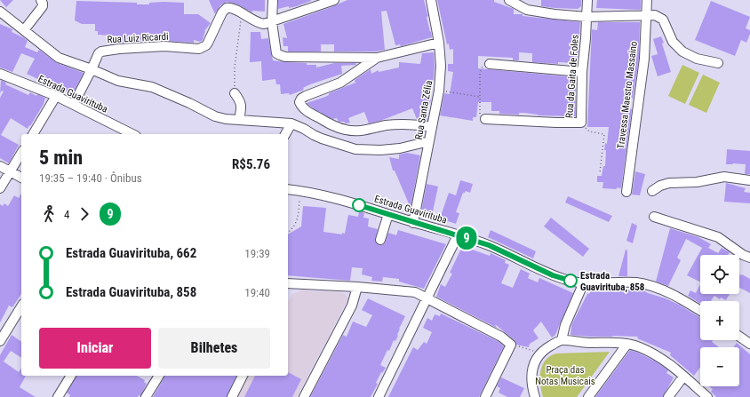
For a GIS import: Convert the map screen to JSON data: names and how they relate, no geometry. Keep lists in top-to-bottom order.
{
  "streets": {
    "street": [
      "Rua Luiz Ricardi",
      "Rua da Gaita de Foles",
      "Estrada Guavirituba",
      "Travessa Maestro Massaino",
      "Rua Santa Zélia"
    ]
  },
  "crossings": [
    ["Rua Luiz Ricardi", "Estrada Guavirituba"],
    ["Estrada Guavirituba", "Rua Santa Zélia"]
  ],
  "parks": ["Praça das Notas Musicais"],
  "places": ["Estrada Guavirituba, 858"],
  "lines": ["bus line 9"],
  "page": {
    "on_map": "9",
    "heading": ["5 min", "19:35 – 19:40 · Ônibus", "R$5.76"],
    "legs": ["4", "9"],
    "list": [
      {
        "name": "Estrada Guavirituba, 662",
        "value": "19:39"
      },
      {
        "name": "Estrada Guavirituba, 858",
        "value": "19:40"
      }
    ],
    "map_buttons": ["+", "−"],
    "buttons": ["Iniciar", "Bilhetes"]
  }
}
